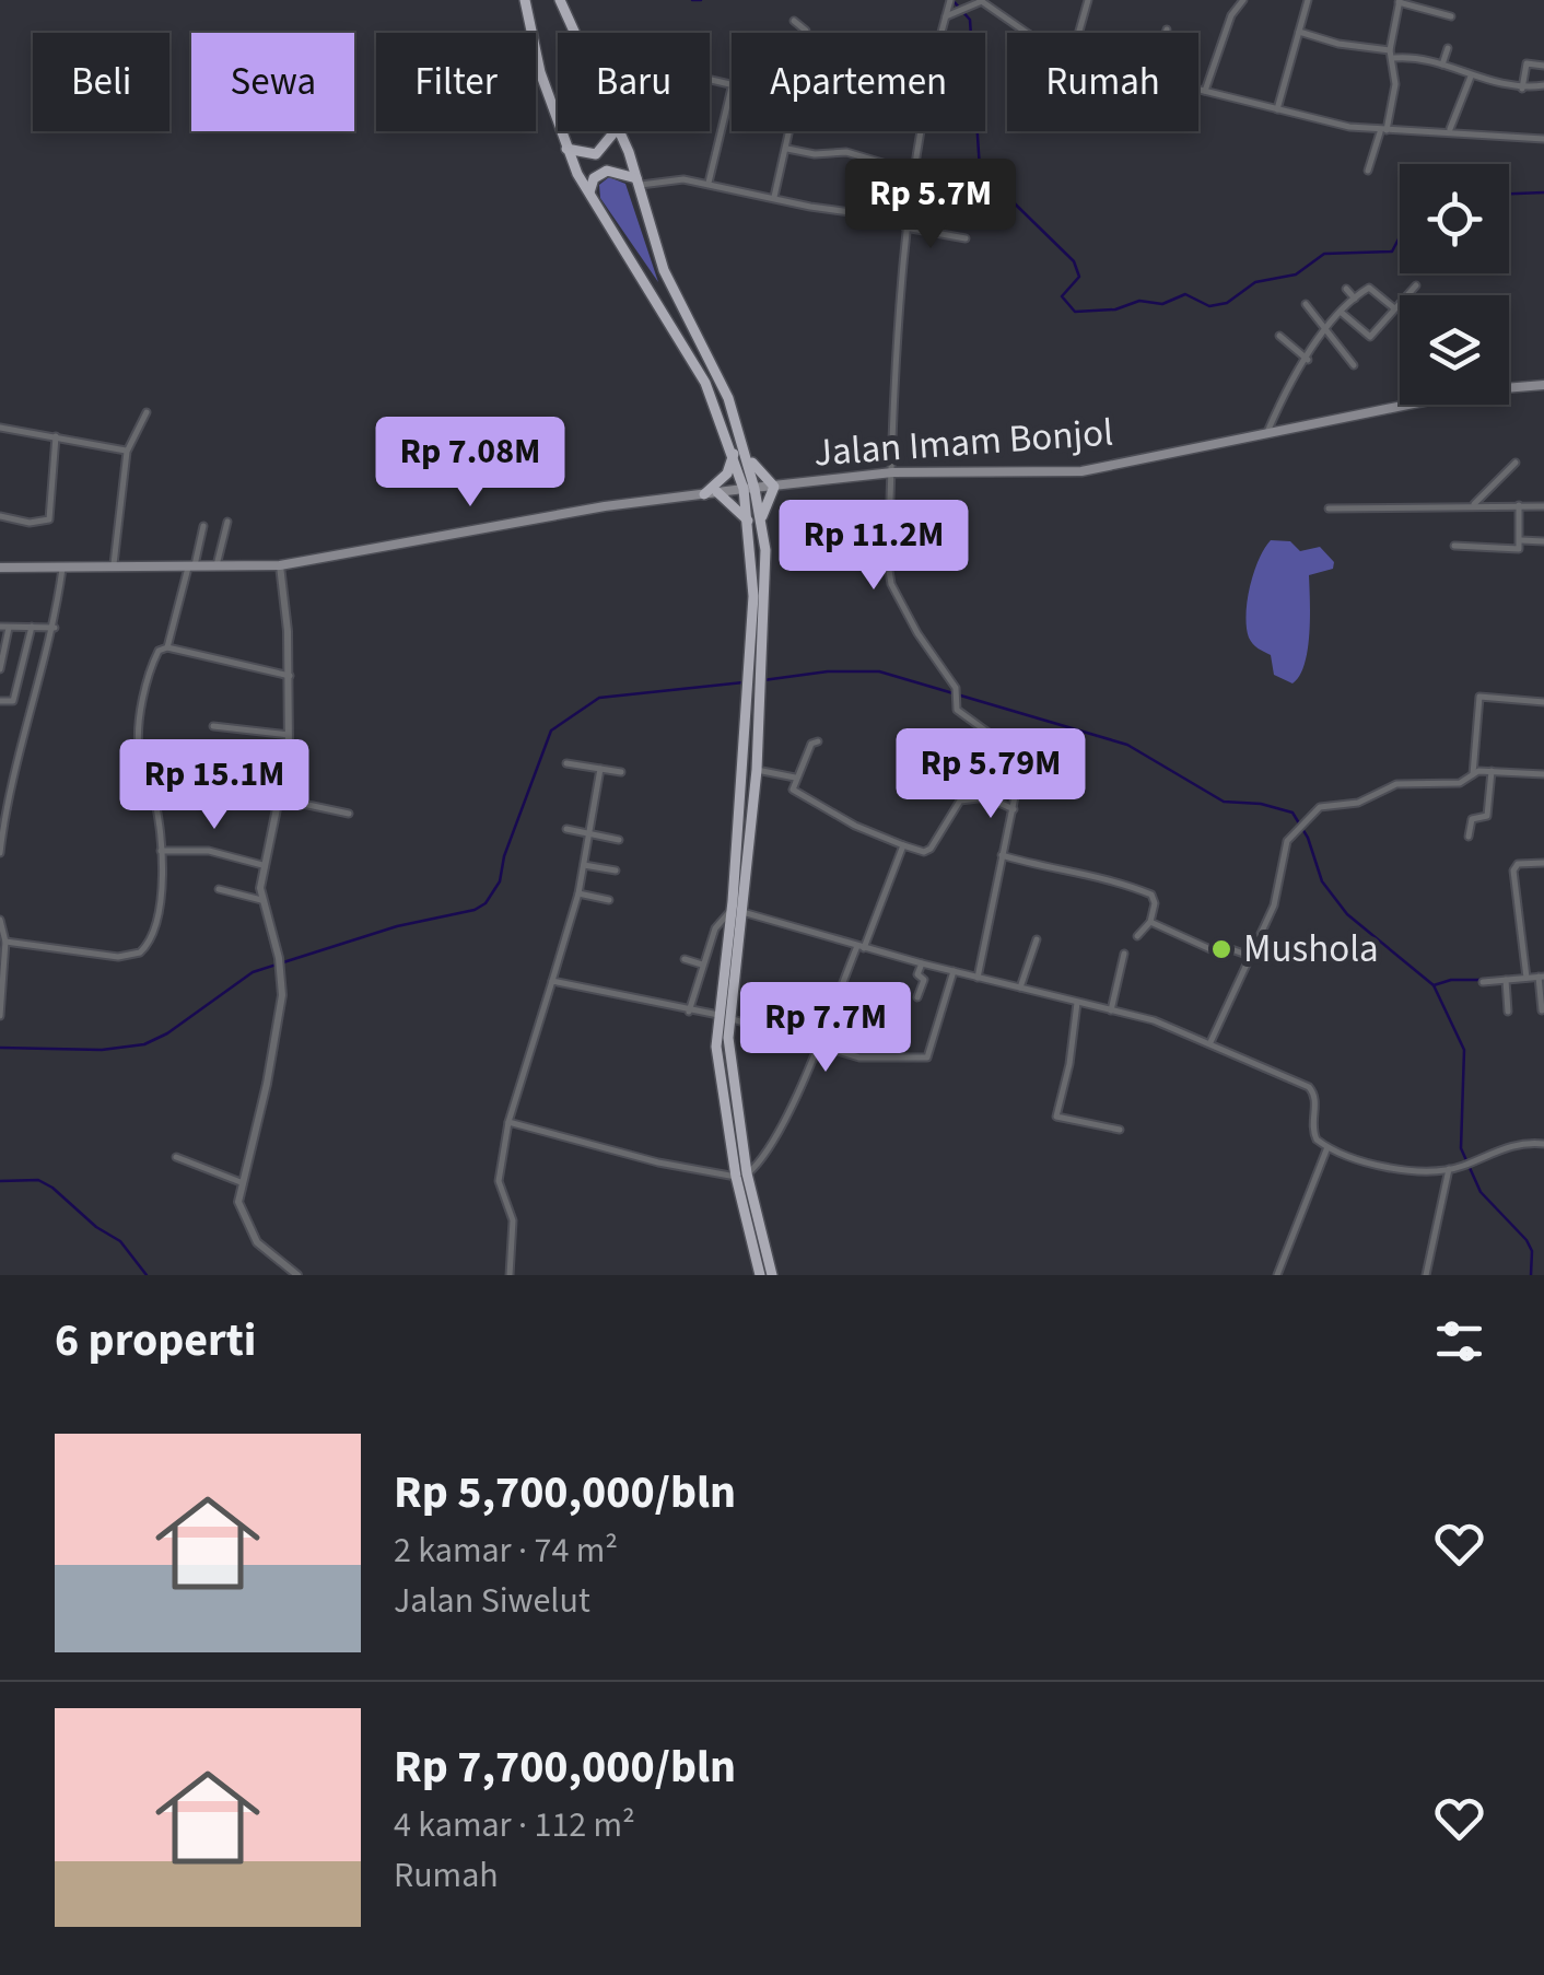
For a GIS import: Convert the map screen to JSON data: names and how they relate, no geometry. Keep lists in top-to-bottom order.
{
  "streets": {
    "main road": ["Jalan Imam Bonjol"]
  },
  "places": ["Mushola"],
  "page": {
    "chip": [
      "Beli",
      "Sewa",
      "Filter",
      "Baru",
      "Apartemen",
      "Rumah"
    ],
    "price": [
      "Rp 5.7M",
      "Rp 7.08M",
      "Rp 11.2M",
      "Rp 5.79M",
      "Rp 15.1M",
      "Rp 7.7M"
    ],
    "heading": "6 properti",
    "list": [
      {
        "name": "Rp 5,700,000/bln",
        "note": "2 kamar · 74 m² · Jalan Siwelut"
      },
      {
        "name": "Rp 7,700,000/bln",
        "note": "4 kamar · 112 m² · Rumah"
      }
    ]
  }
}
